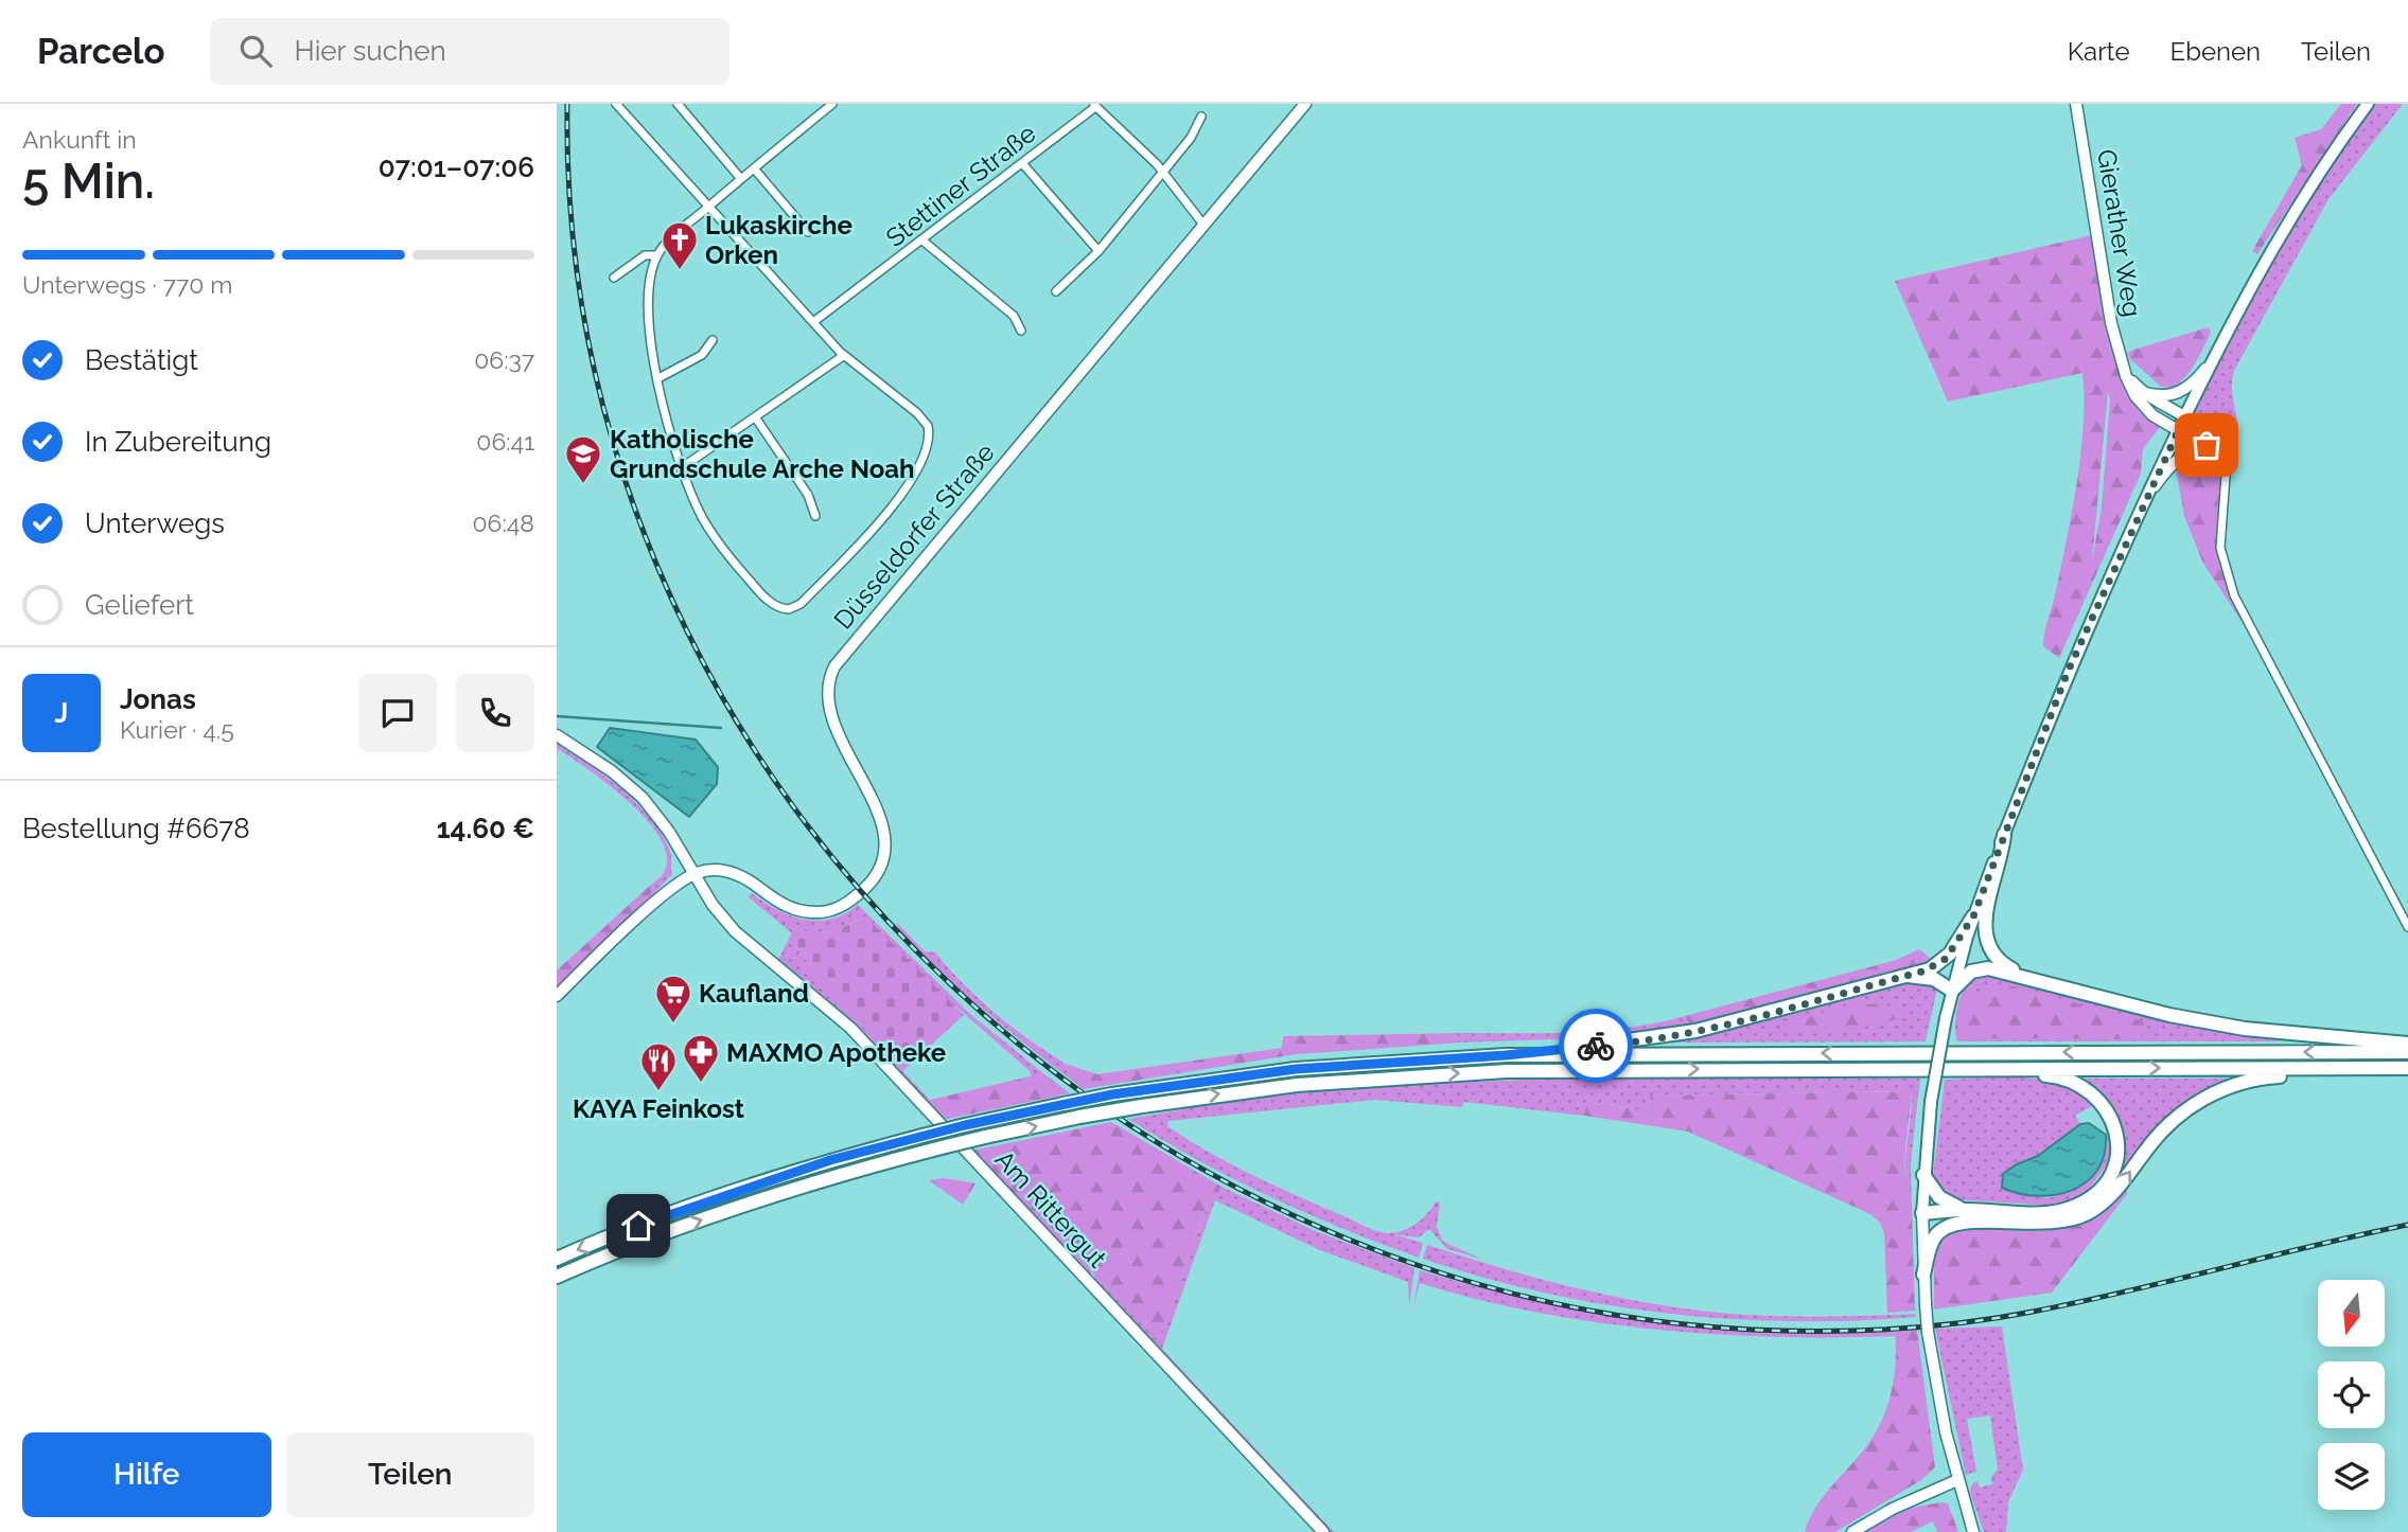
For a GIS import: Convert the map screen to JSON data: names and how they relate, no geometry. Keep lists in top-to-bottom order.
{
  "streets": {
    "street": [
      "Stettiner Straße",
      "Gierather Weg",
      "Düsseldorfer Straße",
      "Am Rittergut"
    ]
  },
  "crossings": [
    ["Düsseldorfer Straße", "Am Rittergut"]
  ],
  "places": {
    "church": ["Lukaskirche Orken"],
    "school or university": ["Katholische Grundschule Arche Noah"],
    "supermarket": ["Kaufland"],
    "pharmacy": ["MAXMO Apotheke"],
    "restaurant": ["KAYA Feinkost"]
  },
  "north": "bottom",
  "page": {
    "header": "Parcelo",
    "search": "Hier suchen",
    "nav": ["Karte", "Ebenen", "Teilen"],
    "heading": ["5 Min.", "Ankunft in", "07:01–07:06"],
    "panel": [
      "Jonas",
      "Kurier · 4.5",
      "Bestellung #6678",
      "14.60 €"
    ],
    "bar": "Unterwegs · 770 m",
    "list": [
      ["Bestätigt", "06:37"],
      ["In Zubereitung", "06:41"],
      ["Unterwegs", "06:48"],
      "Geliefert"
    ],
    "round": "J",
    "buttons": ["Hilfe", "Teilen"]
  }
}
